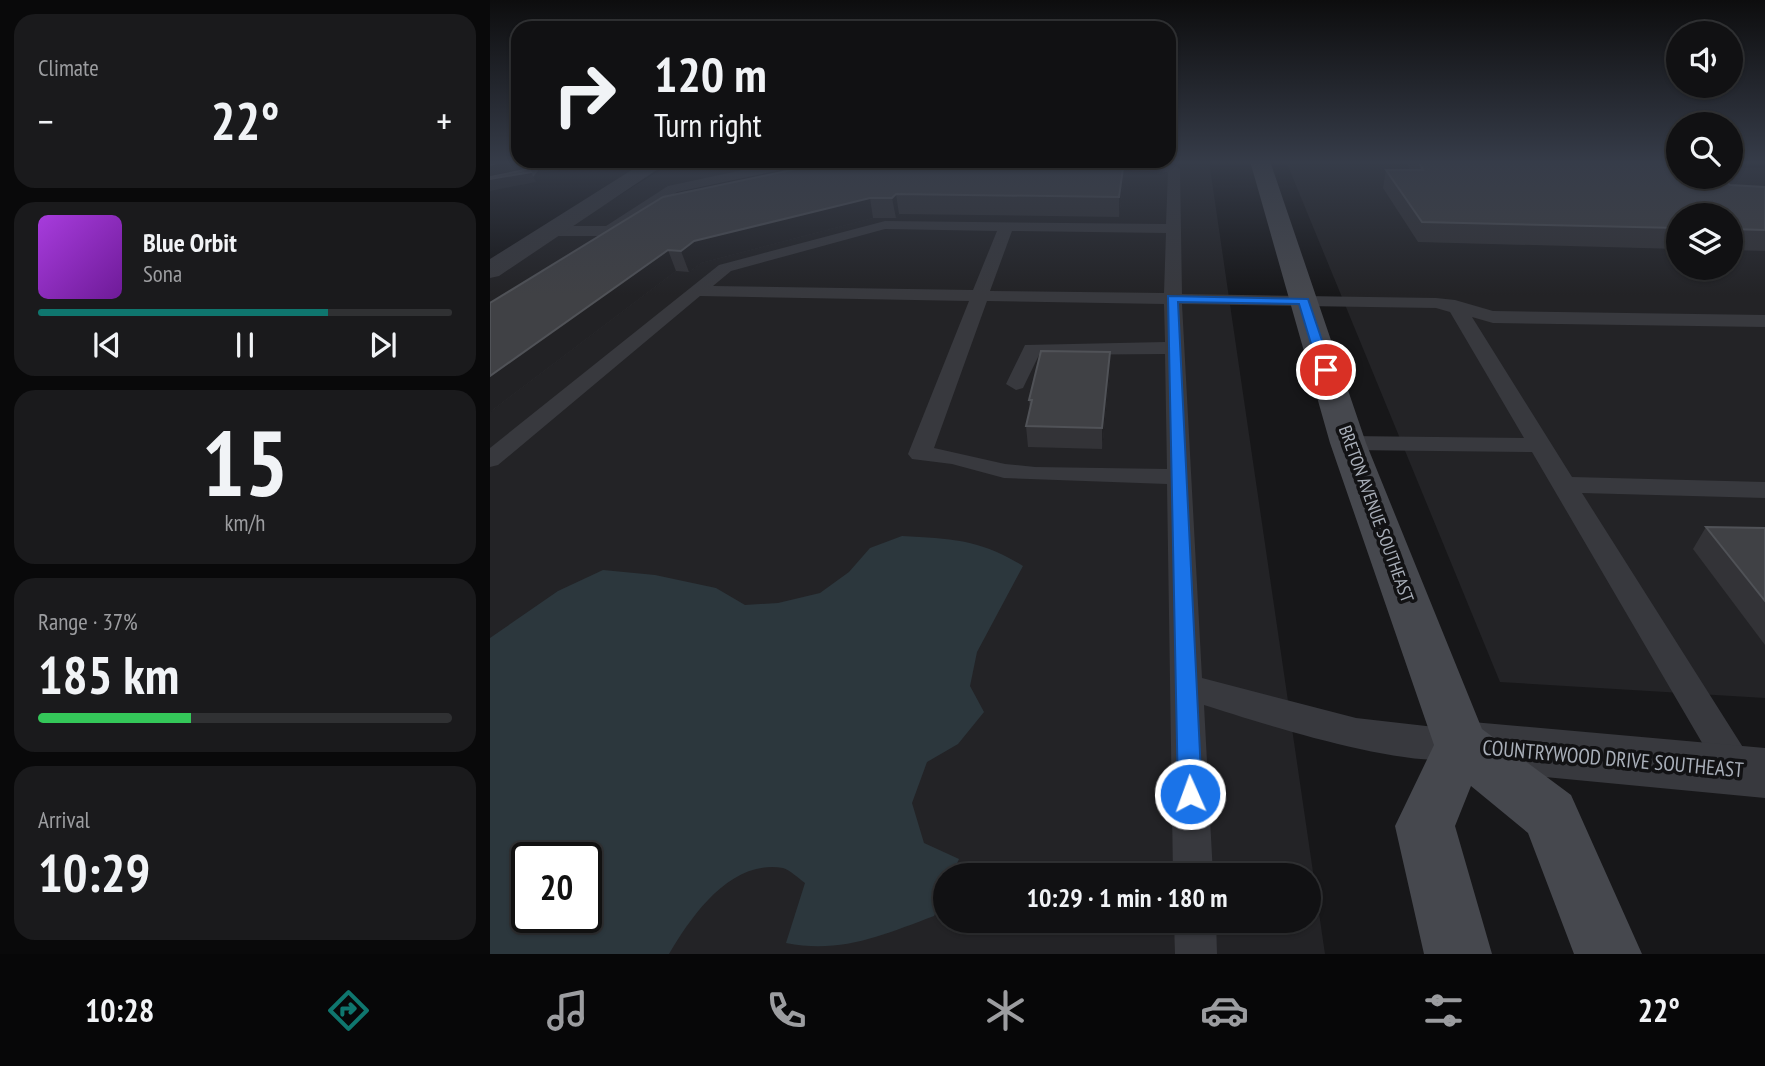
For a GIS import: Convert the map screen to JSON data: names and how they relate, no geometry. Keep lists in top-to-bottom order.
{
  "streets": {
    "main road": ["BRETON AVENUE SOUTHEAST"],
    "street": ["COUNTRYWOOD DRIVE SOUTHEAST"]
  },
  "crossings": [
    ["BRETON AVENUE SOUTHEAST", "COUNTRYWOOD DRIVE SOUTHEAST"]
  ],
  "page": {
    "tile": [
      "Climate",
      ["15", "km/h"],
      ["Range · 37%", "185 km"],
      ["Arrival", "10:29"]
    ],
    "turn": ["120 m", "Turn right"],
    "heat": ["−", "22°", "+"],
    "song": ["Blue Orbit", "Sona"],
    "limit": "20",
    "trip": "10:29 · 1 min · 180 m",
    "tabs": ["10:28", "22°"]
  }
}
